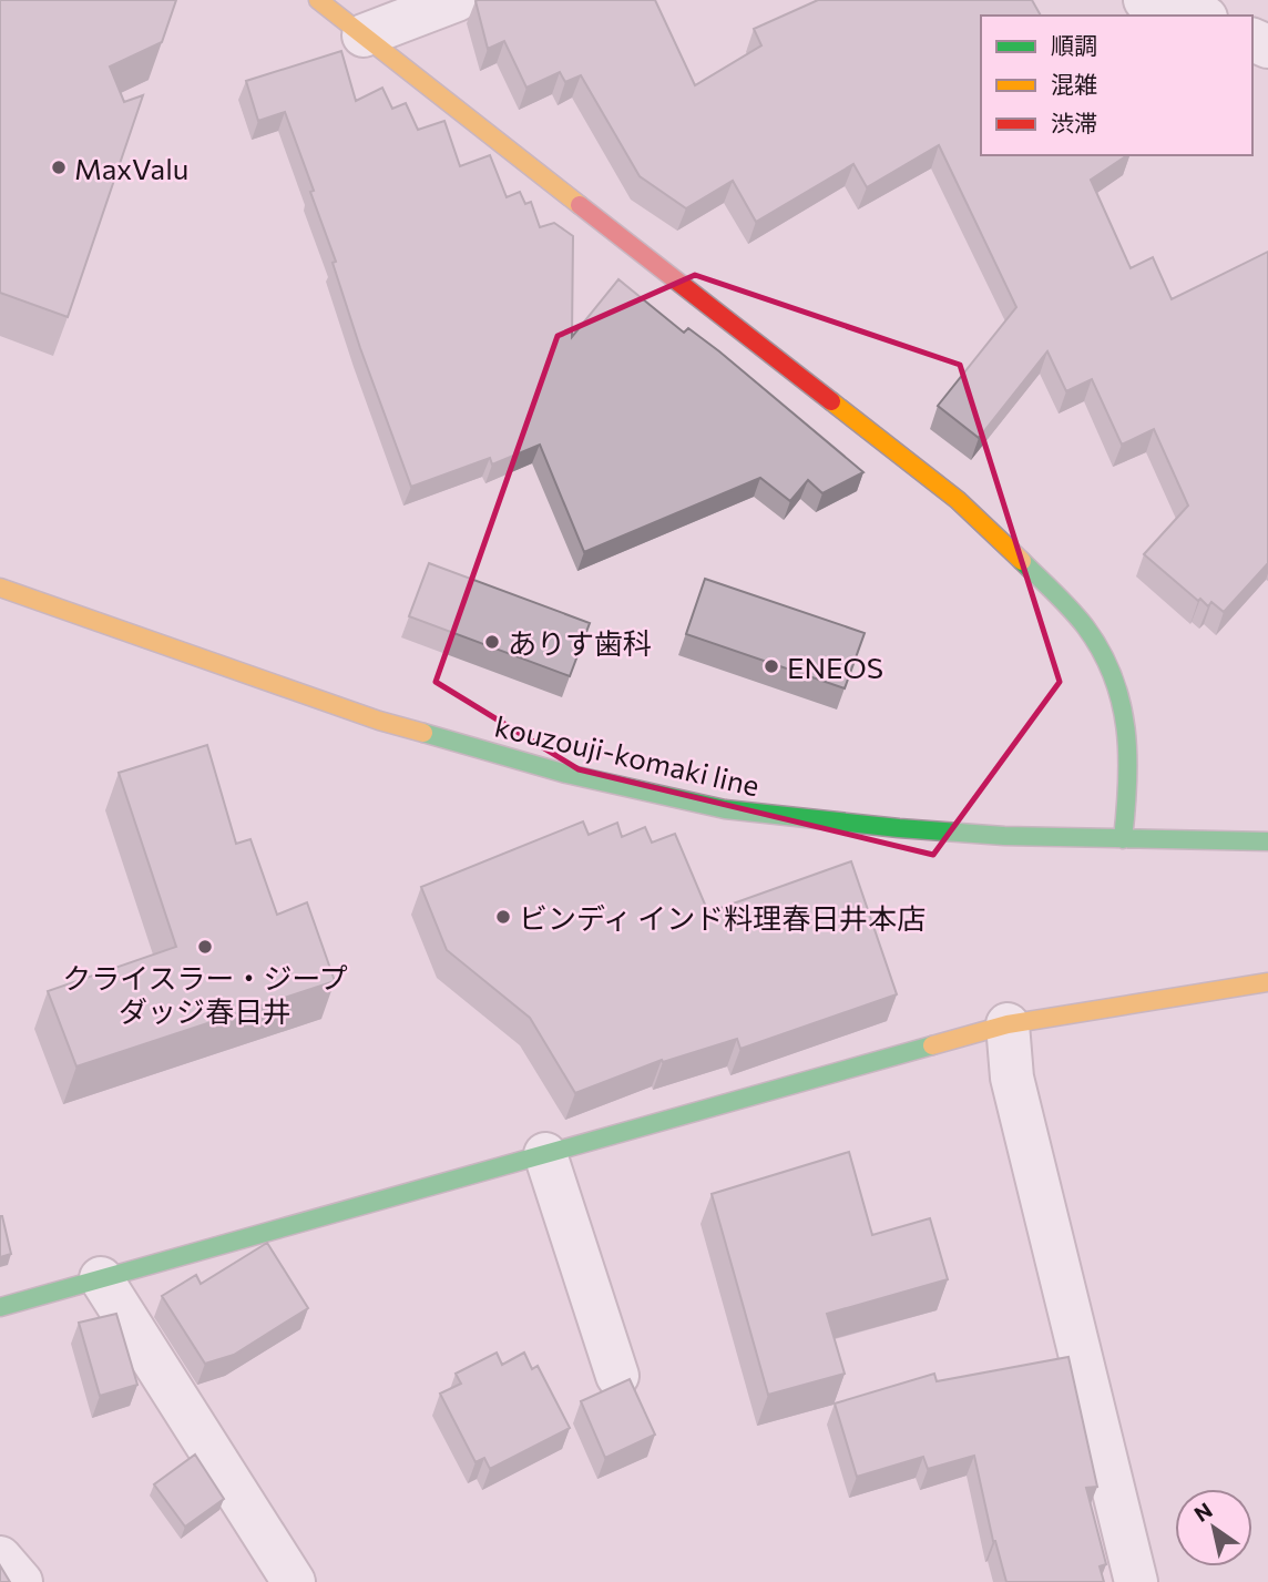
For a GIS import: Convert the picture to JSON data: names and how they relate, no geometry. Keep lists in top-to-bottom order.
{
  "streets": {
    "street": ["kouzouji-komaki line"]
  },
  "places": [
    "MaxValu",
    "ありす歯科",
    "ENEOS",
    "ビンディ インド料理春日井本店",
    "クライスラー・ジープ ダッジ春日井"
  ],
  "legend": ["順調", "混雑", "渋滞"],
  "north": "top left"
}
